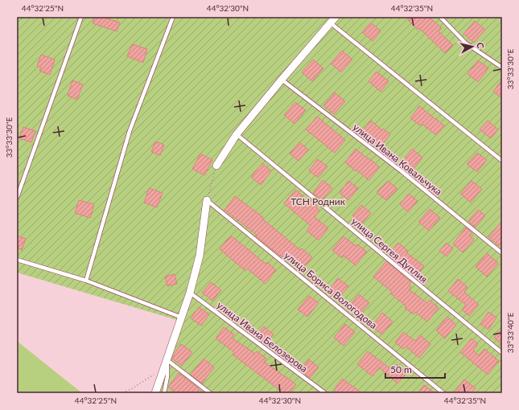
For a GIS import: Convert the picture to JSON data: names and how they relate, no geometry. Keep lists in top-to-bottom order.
{
  "streets": {
    "lane": [
      "улица Ивана Ковальчука",
      "улица Сергея Дуплия",
      "улица Бориса Вологодова",
      "улица Ивана Белозерова"
    ]
  },
  "parks": ["ТСН Родник"],
  "scale_bar": "50 m",
  "north": "right",
  "coordinates": [
    "44°32'25\"N",
    "44°32'30\"N",
    "44°32'35\"N",
    "33°33'30\"E",
    "33°33'40\"E"
  ]
}
